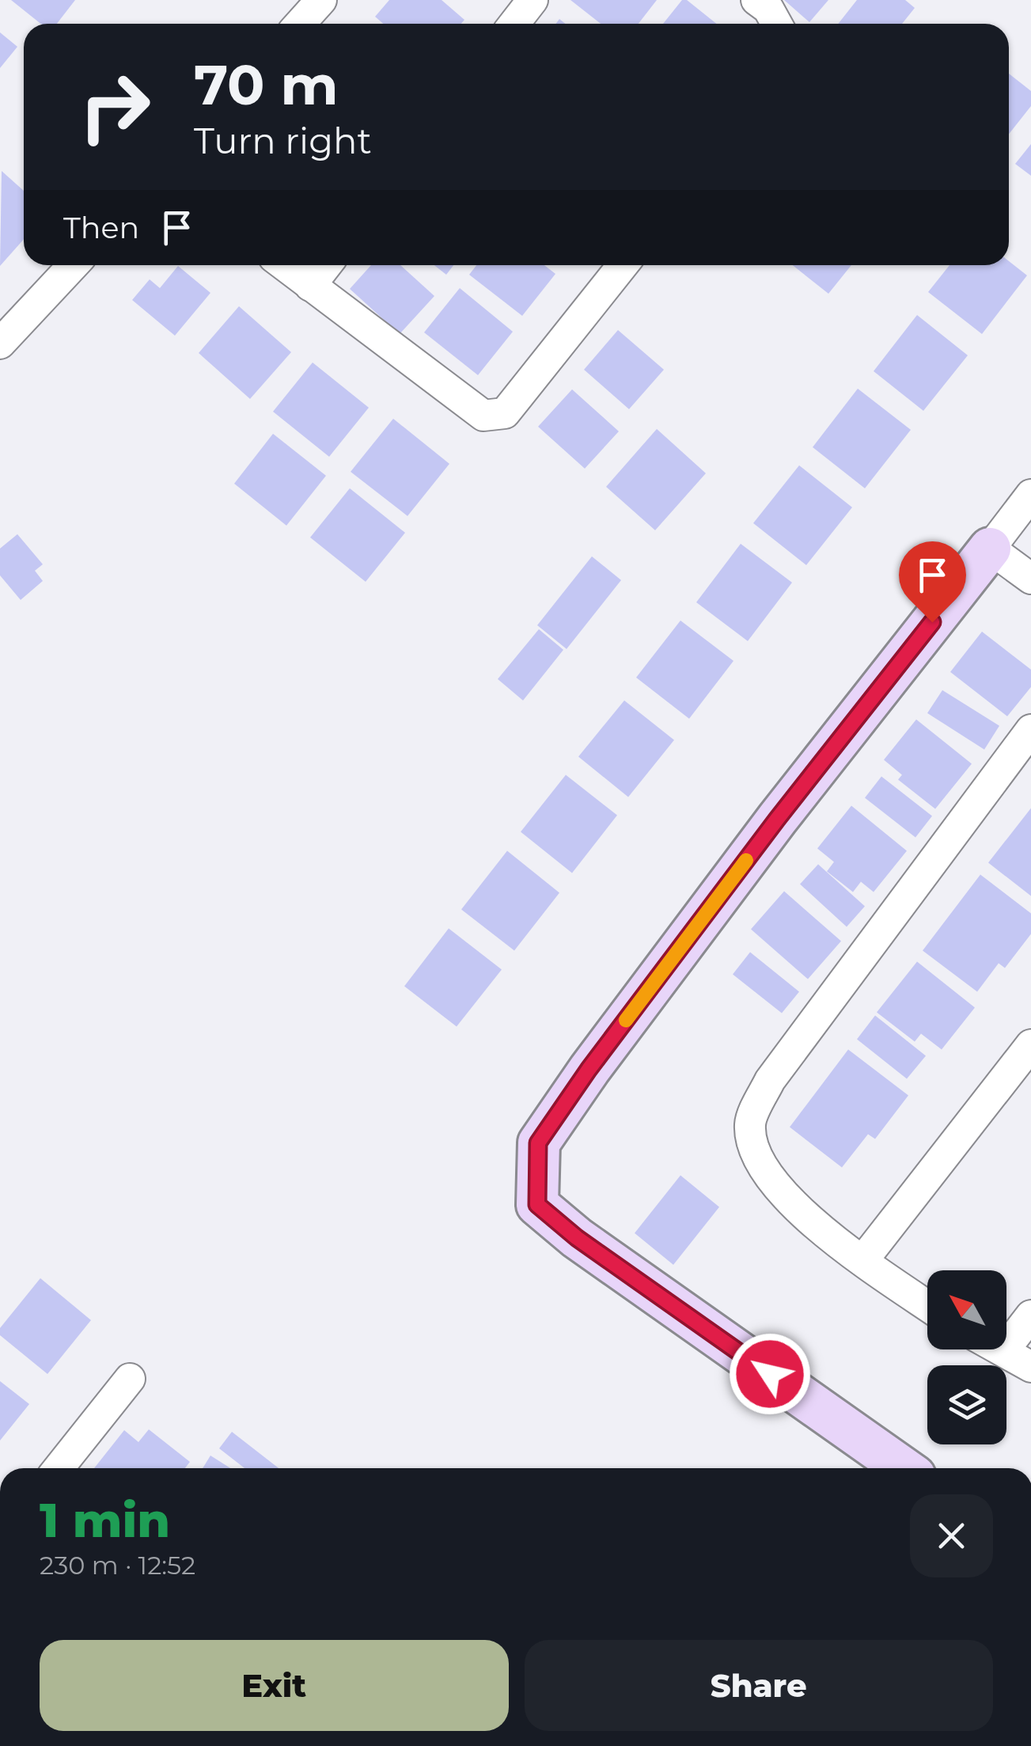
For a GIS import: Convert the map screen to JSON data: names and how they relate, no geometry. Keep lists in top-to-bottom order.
{
  "north": "top left",
  "page": {
    "turn": ["70 m", "Turn right"],
    "then": "Then",
    "heading": ["1 min", "230 m · 12:52"],
    "buttons": ["Exit", "Share"]
  }
}
